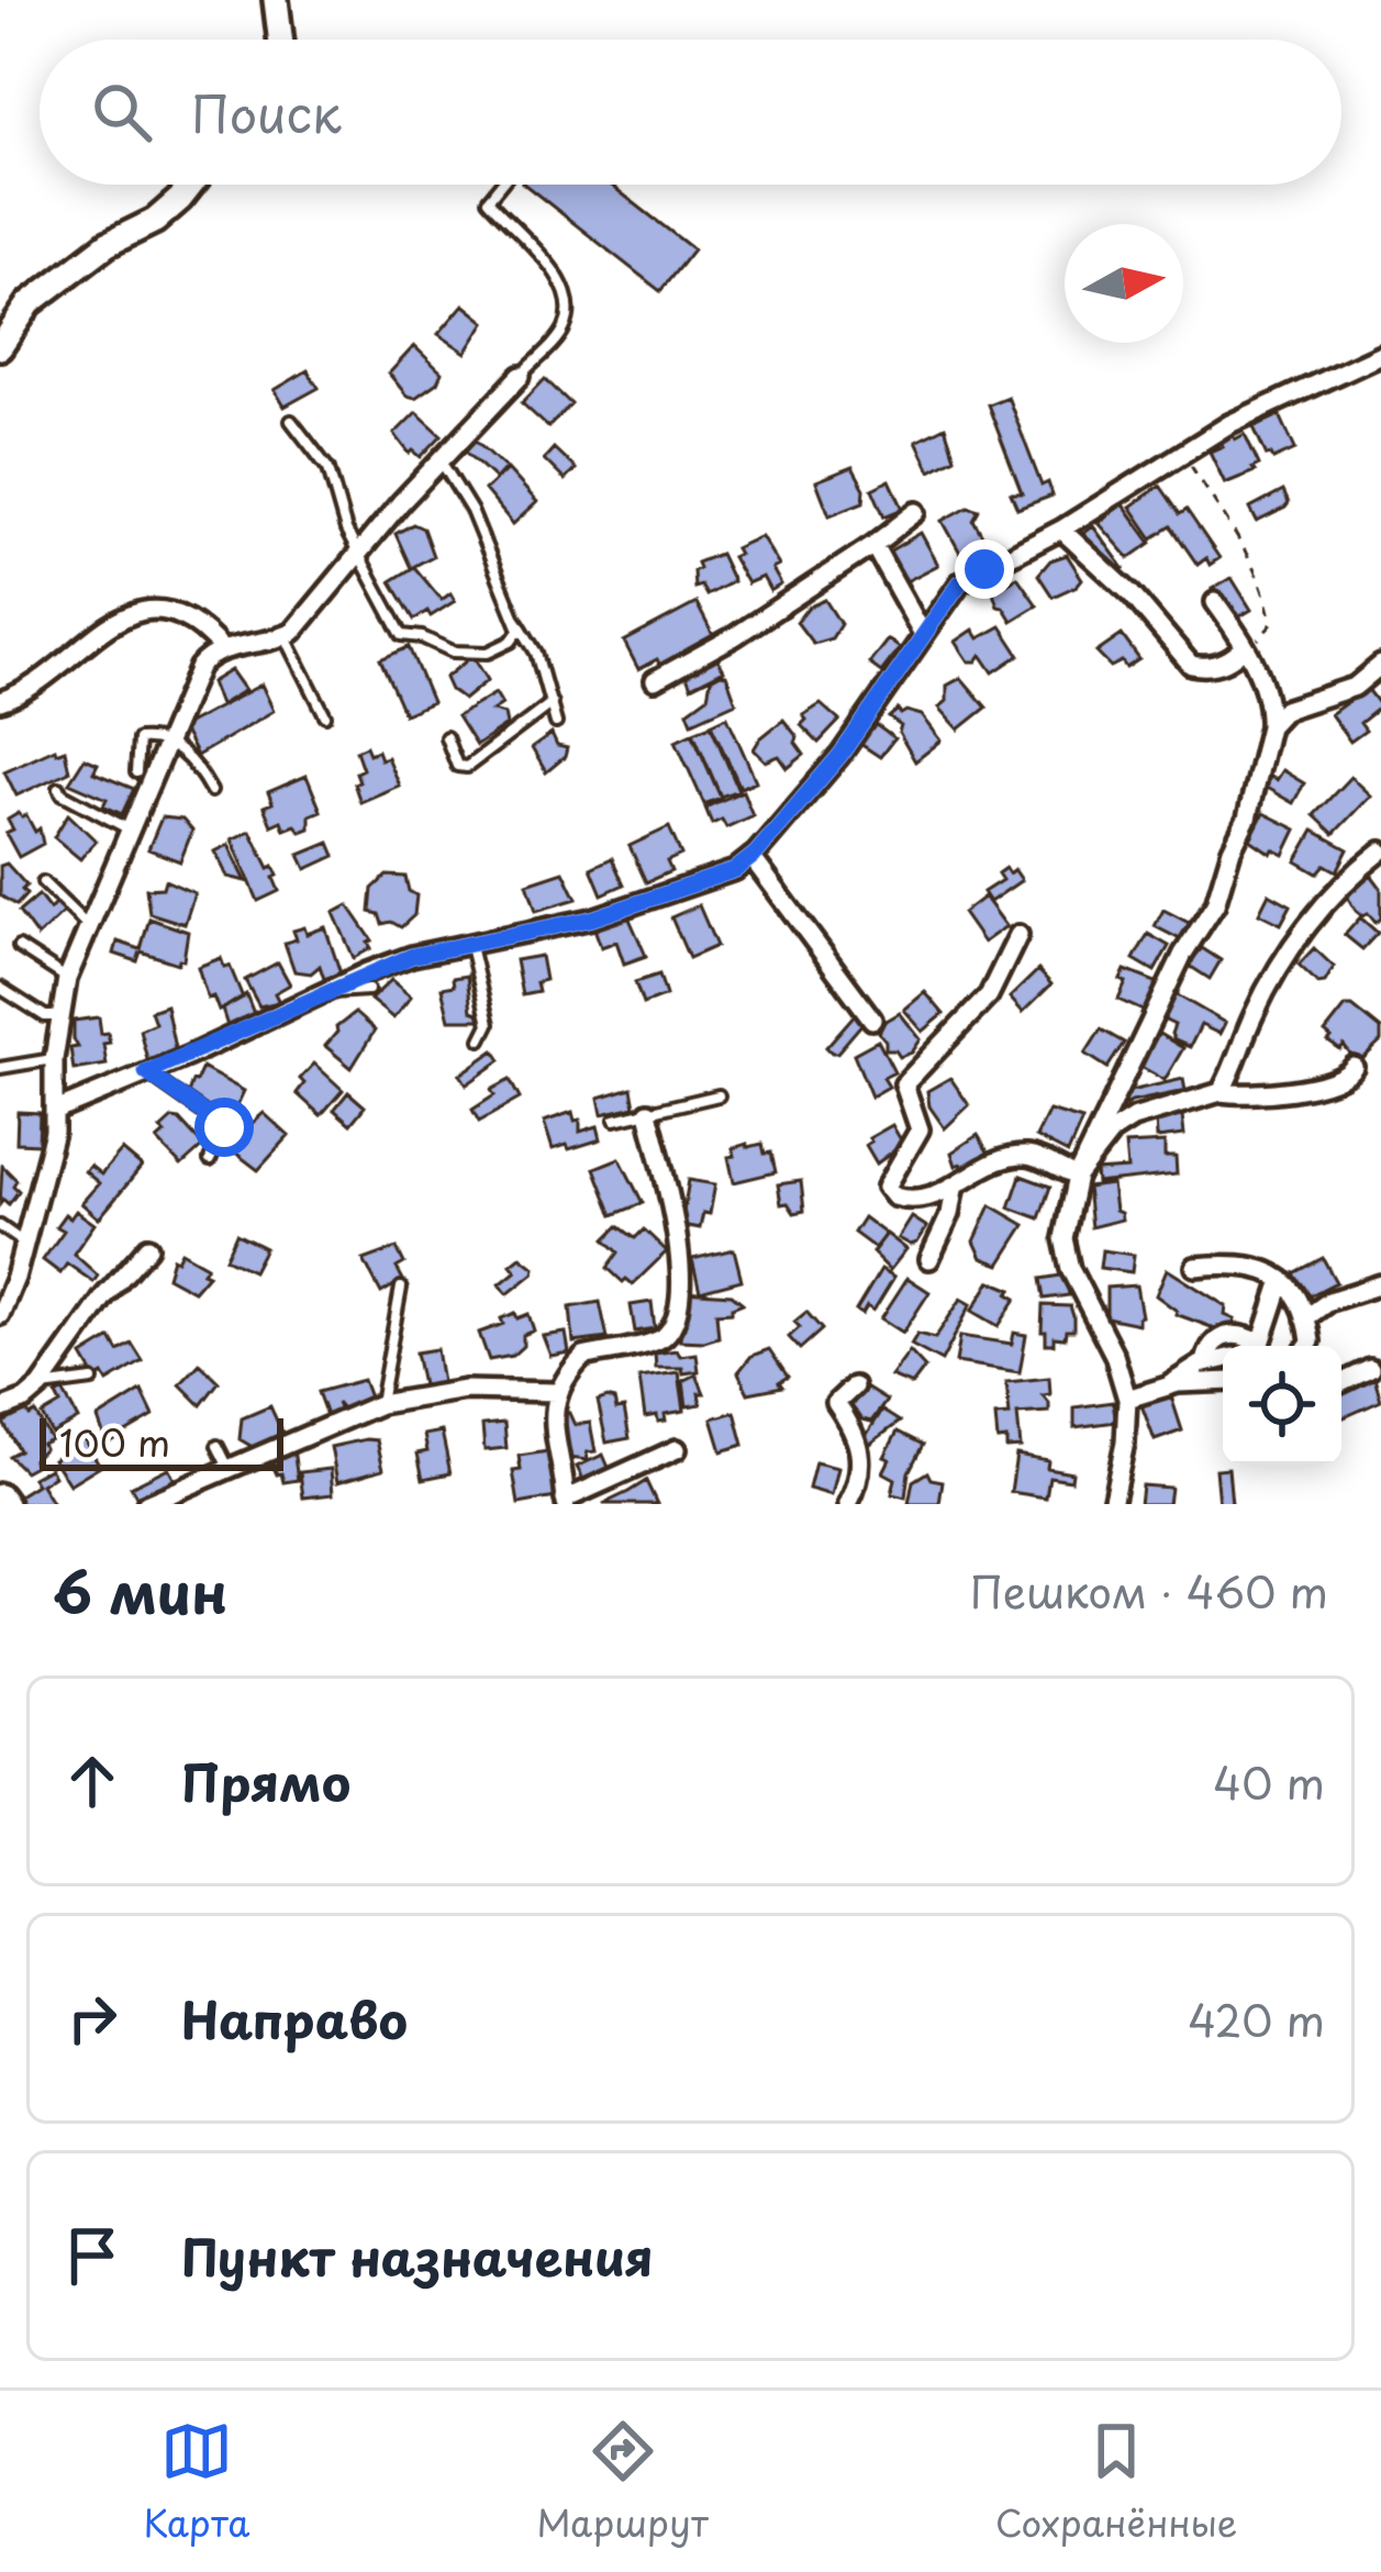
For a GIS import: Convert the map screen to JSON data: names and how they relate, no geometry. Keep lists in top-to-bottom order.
{
  "scale_bar": "100 m",
  "north": "right",
  "page": {
    "search": "Поиск",
    "scale": "100 m",
    "heading": ["6 мин", "Пешком · 460 m"],
    "list": [
      ["Прямо", "40 m"],
      ["Направо", "420 m"],
      "Пункт назначения"
    ],
    "nav": ["Карта", "Маршрут", "Сохранённые"]
  }
}
